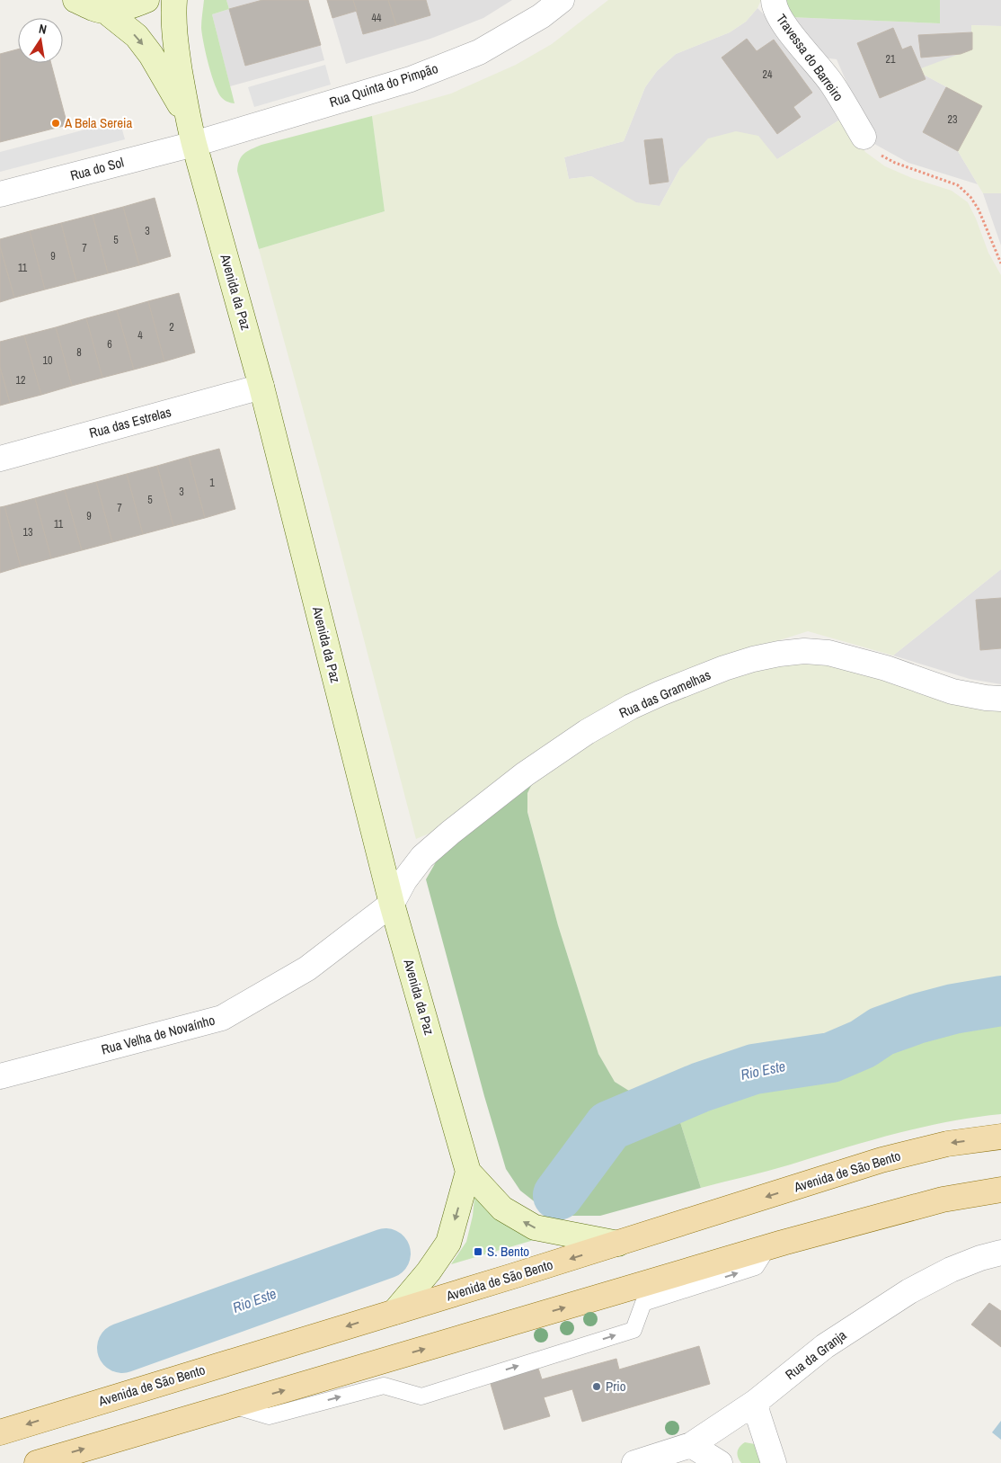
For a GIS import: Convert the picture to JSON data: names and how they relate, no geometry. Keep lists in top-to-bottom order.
{
  "streets": {
    "main road": ["Avenida de São Bento"],
    "street": [
      "Travessa do Barreiro",
      "Rua Quinta do Pimpão",
      "Rua do Sol",
      "Avenida da Paz",
      "Rua das Estrelas",
      "Rua das Gramelhas",
      "Rua Velha de Novaínho",
      "Rua da Granja"
    ]
  },
  "crossings": [
    ["Rua Quinta do Pimpão", "Rua do Sol"],
    ["Rua Quinta do Pimpão", "Avenida da Paz"],
    ["Rua do Sol", "Avenida da Paz"],
    ["Avenida da Paz", "Rua das Estrelas"],
    ["Avenida da Paz", "Rua das Gramelhas"],
    ["Avenida da Paz", "Rua Velha de Novaínho"],
    ["Avenida da Paz", "Avenida de São Bento"],
    ["Rua das Gramelhas", "Rua Velha de Novaínho"]
  ],
  "water": ["Rio Este"],
  "places": {
    "other": ["A Bela Sereia", "Prio"],
    "transit": ["S. Bento"]
  },
  "house_numbers": [
    "44",
    "21",
    "24",
    "23",
    "3",
    "5",
    "7",
    "9",
    "11",
    "2",
    "4",
    "6",
    "8",
    "10",
    "12",
    "1",
    "3",
    "5",
    "7",
    "9",
    "11",
    "13"
  ],
  "north": "top"
}
